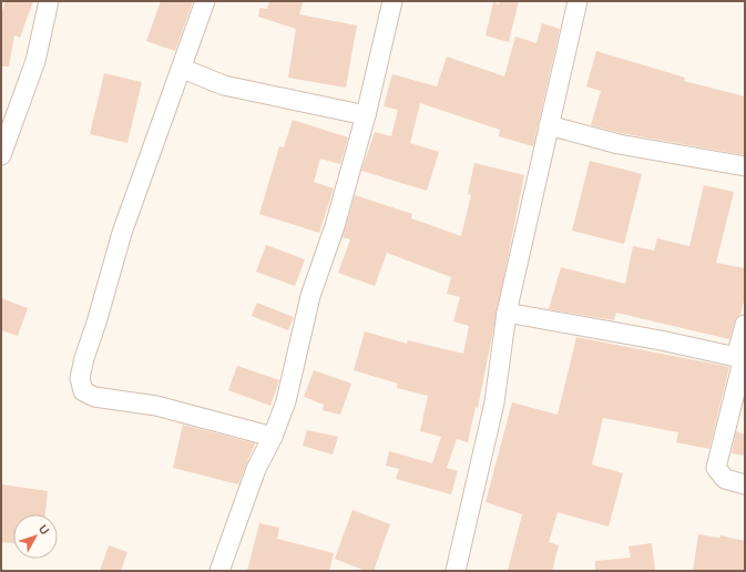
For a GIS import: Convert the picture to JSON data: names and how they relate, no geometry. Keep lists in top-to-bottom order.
{
  "north": "top right"
}
